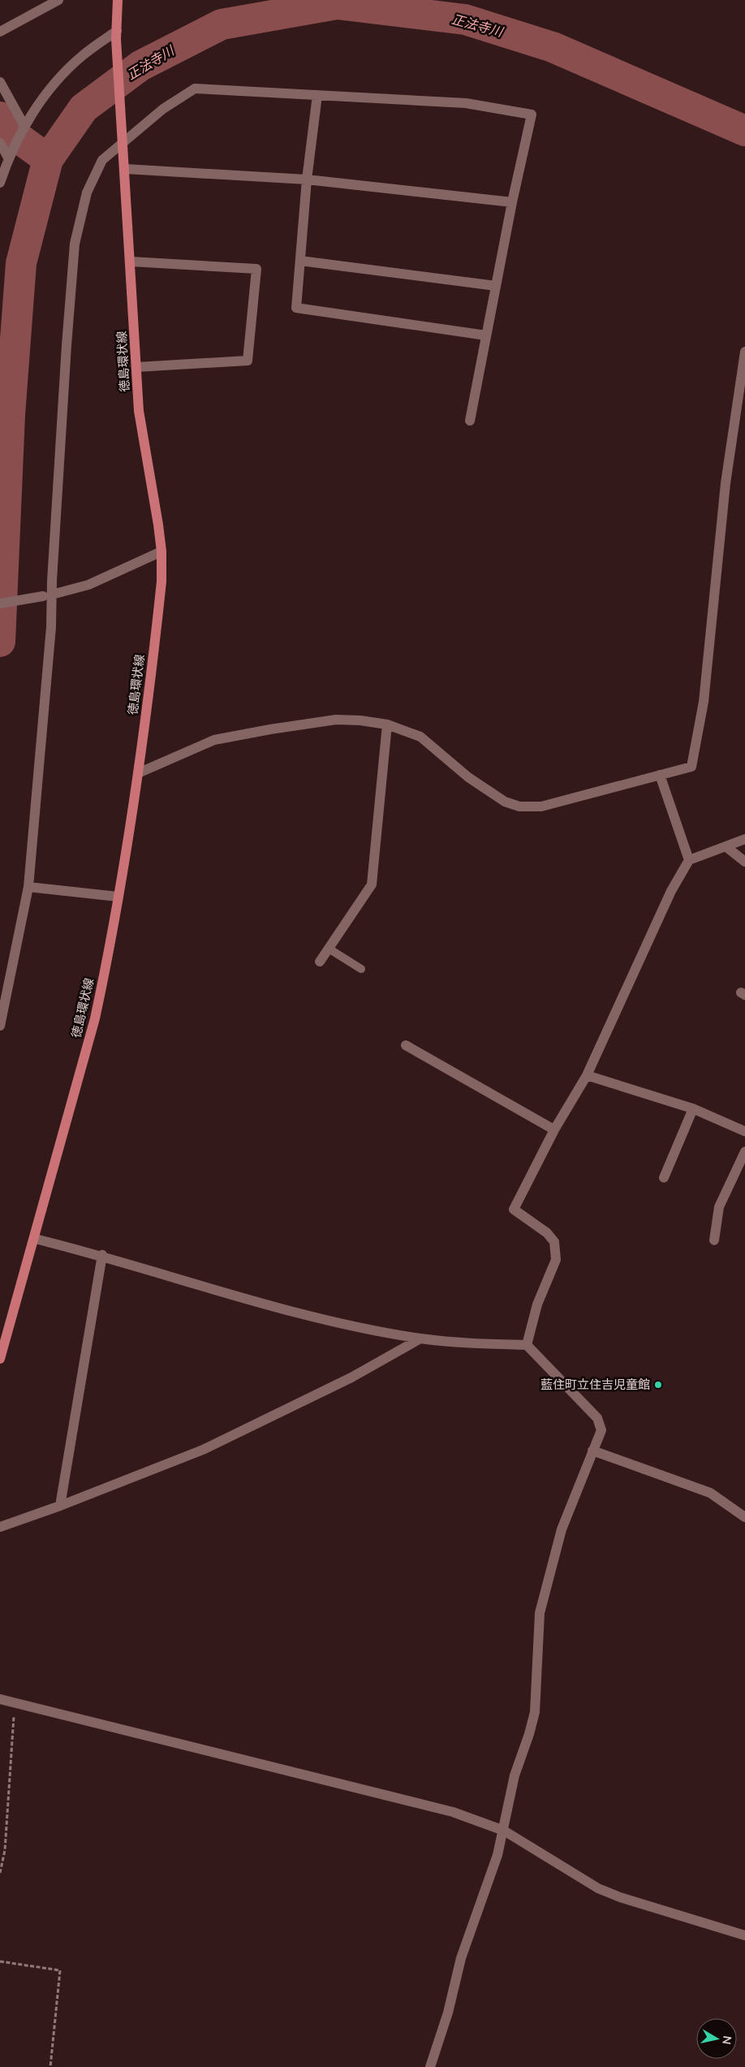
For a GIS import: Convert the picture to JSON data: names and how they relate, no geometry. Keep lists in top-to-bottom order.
{
  "streets": {
    "main road": ["徳島環状線"]
  },
  "water": ["正法寺川"],
  "places": ["藍住町立住吉児童館"],
  "north": "right"
}
